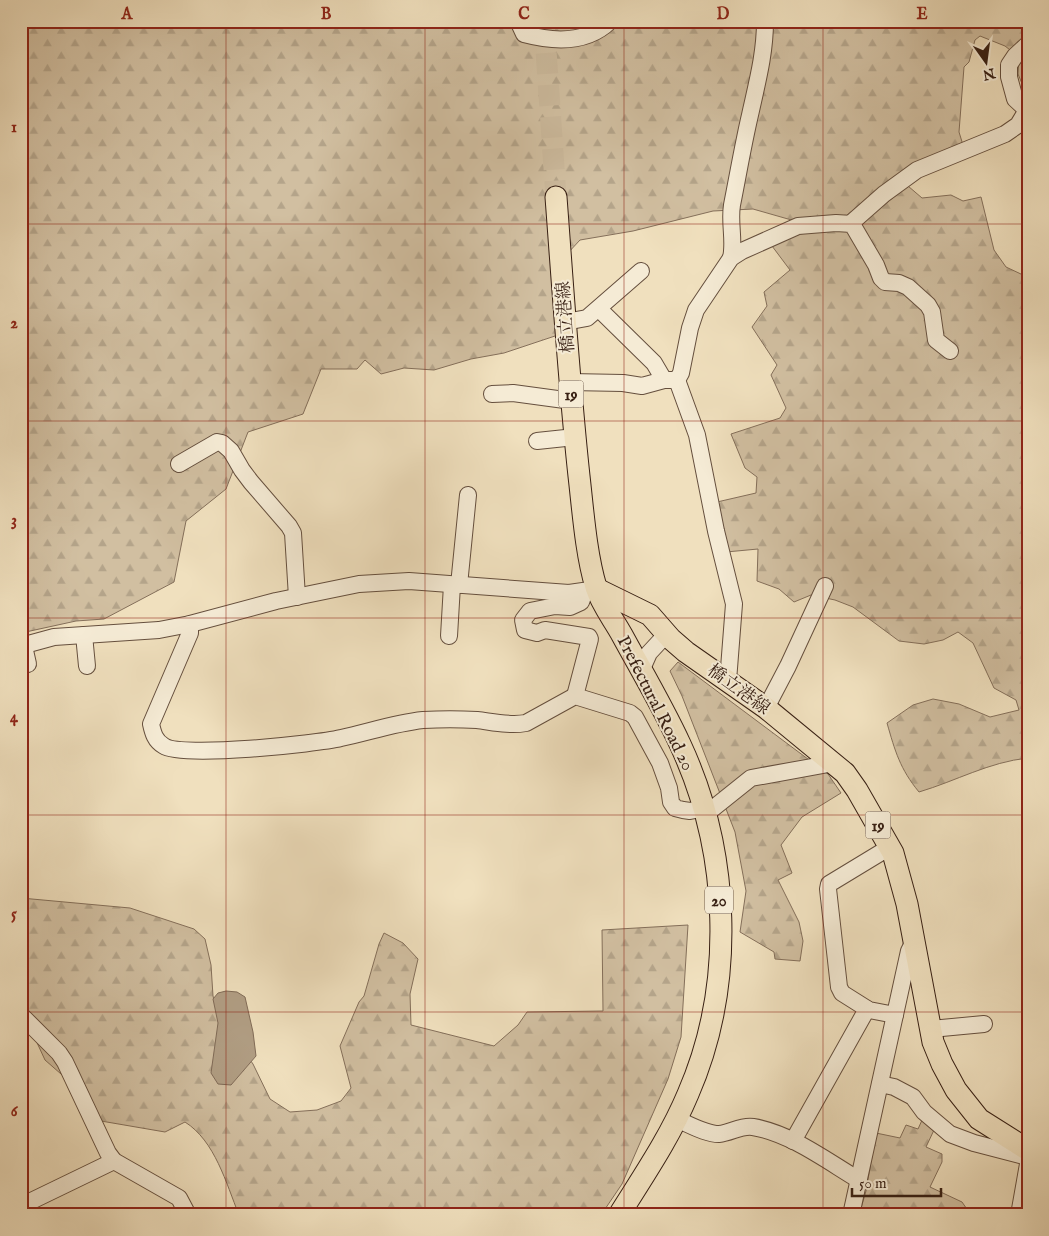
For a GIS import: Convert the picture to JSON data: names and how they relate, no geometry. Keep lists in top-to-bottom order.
{
  "streets": {
    "main road": [
      "橋立港線",
      "19",
      "Prefectural Road 20",
      "20"
    ]
  },
  "crossings": [
    ["橋立港線", "Prefectural Road 20"]
  ],
  "scale_bar": "50 m",
  "north": "bottom",
  "grid": {
    "columns": [
      "A",
      "B",
      "C",
      "D",
      "E"
    ],
    "rows": [
      "1",
      "2",
      "3",
      "4",
      "5",
      "6"
    ]
  }
}
